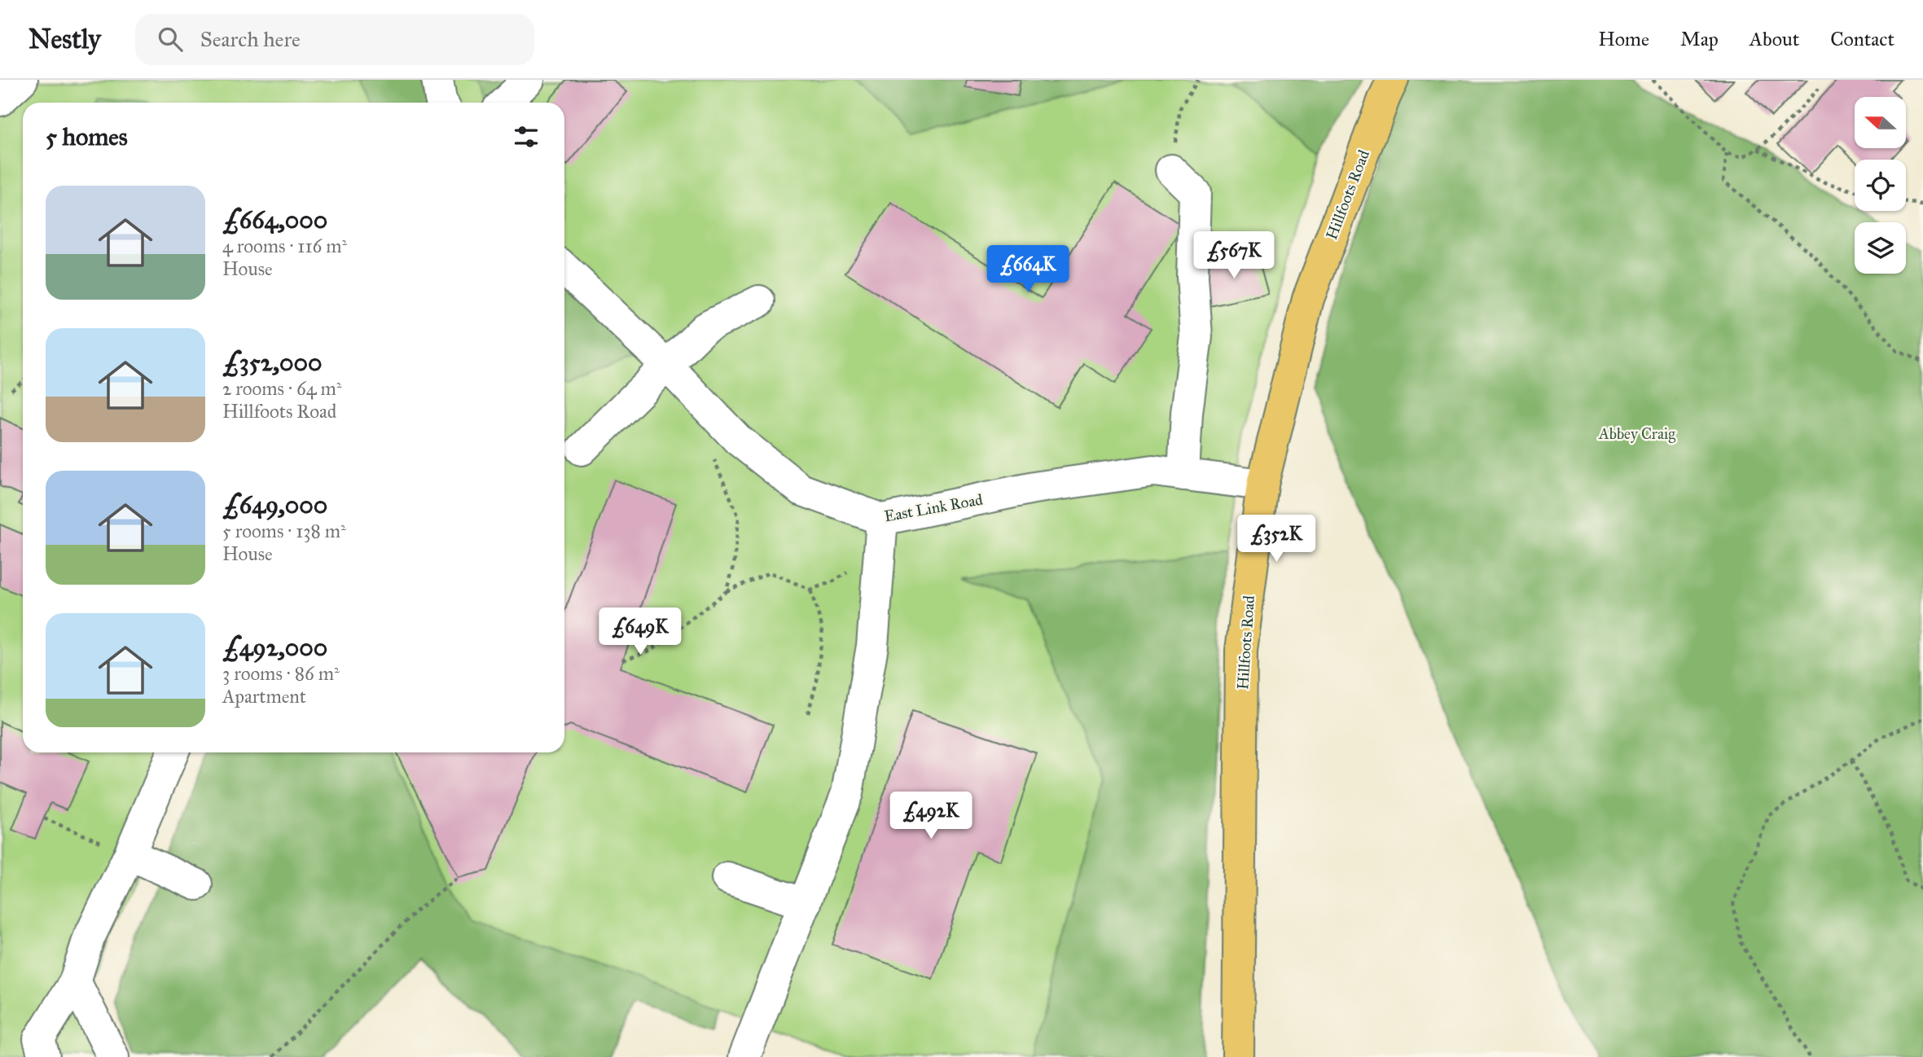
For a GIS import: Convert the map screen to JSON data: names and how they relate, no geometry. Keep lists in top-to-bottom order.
{
  "streets": {
    "main road": ["Hillfoots Road"],
    "lane": ["East Link Road"]
  },
  "crossings": [
    ["Hillfoots Road", "East Link Road"]
  ],
  "parks": ["Abbey Craig"],
  "north": "left",
  "page": {
    "header": "Nestly",
    "search": "Search here",
    "nav": [
      "Home",
      "Map",
      "About",
      "Contact"
    ],
    "heading": "5 homes",
    "list": [
      {
        "name": "£664,000",
        "note": "4 rooms · 116 m² · House"
      },
      {
        "name": "£352,000",
        "note": "2 rooms · 64 m² · Hillfoots Road"
      },
      {
        "name": "£649,000",
        "note": "5 rooms · 138 m² · House"
      },
      {
        "name": "£492,000",
        "note": "3 rooms · 86 m² · Apartment"
      }
    ],
    "price": [
      "£567K",
      "£664K",
      "£352K",
      "£649K",
      "£492K"
    ]
  }
}
